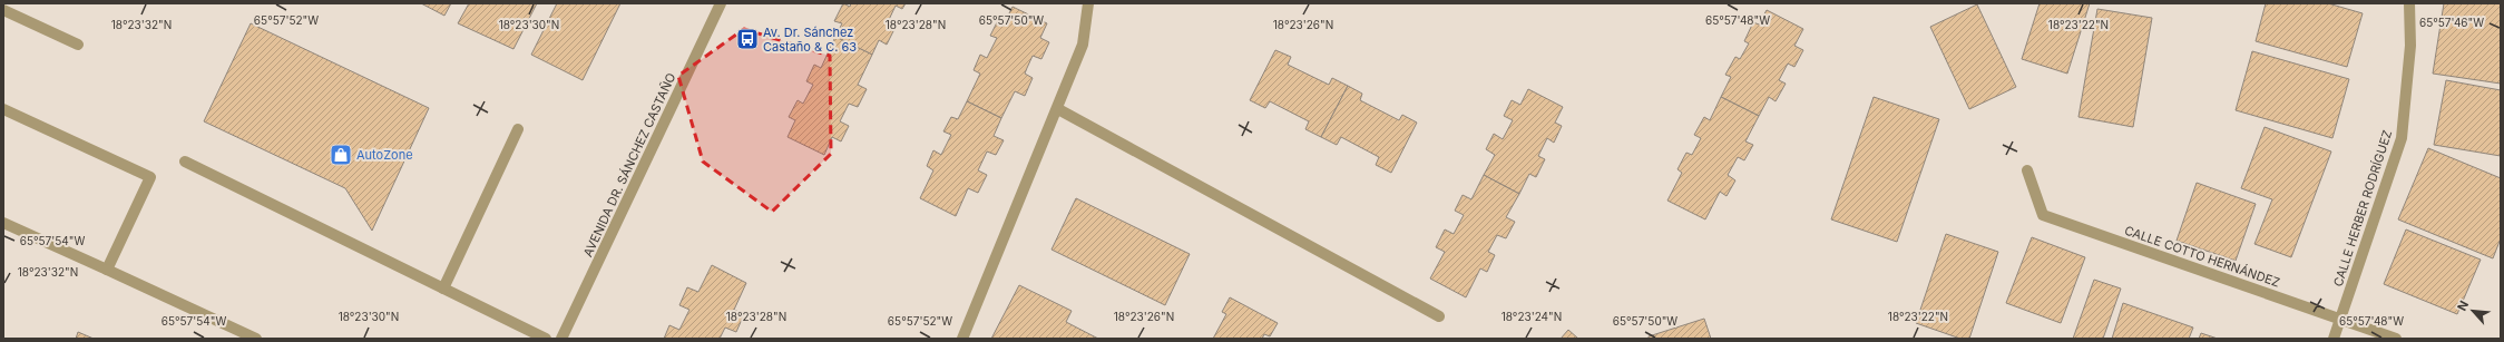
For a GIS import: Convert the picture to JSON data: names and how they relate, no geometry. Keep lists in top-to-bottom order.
{
  "streets": {
    "street": ["AVENIDA DR. SÁNCHEZ CASTAÑO", "CALLE HERBER RODRÍGUEZ", "CALLE COTTO HERNÁNDEZ"]
  },
  "crossings": [
    ["CALLE HERBER RODRÍGUEZ", "CALLE COTTO HERNÁNDEZ"]
  ],
  "places": {
    "bus stop": ["Av. Dr. Sánchez Castaño & C. 63"],
    "shop": ["AutoZone"]
  },
  "north": "top left",
  "coordinates": [
    "65°57'52\"W",
    "65°57'50\"W",
    "65°57'48\"W",
    "65°57'46\"W",
    "18°23'32\"N",
    "18°23'30\"N",
    "18°23'28\"N",
    "18°23'26\"N",
    "18°23'22\"N",
    "65°57'54\"W",
    "18°23'24\"N"
  ]
}
